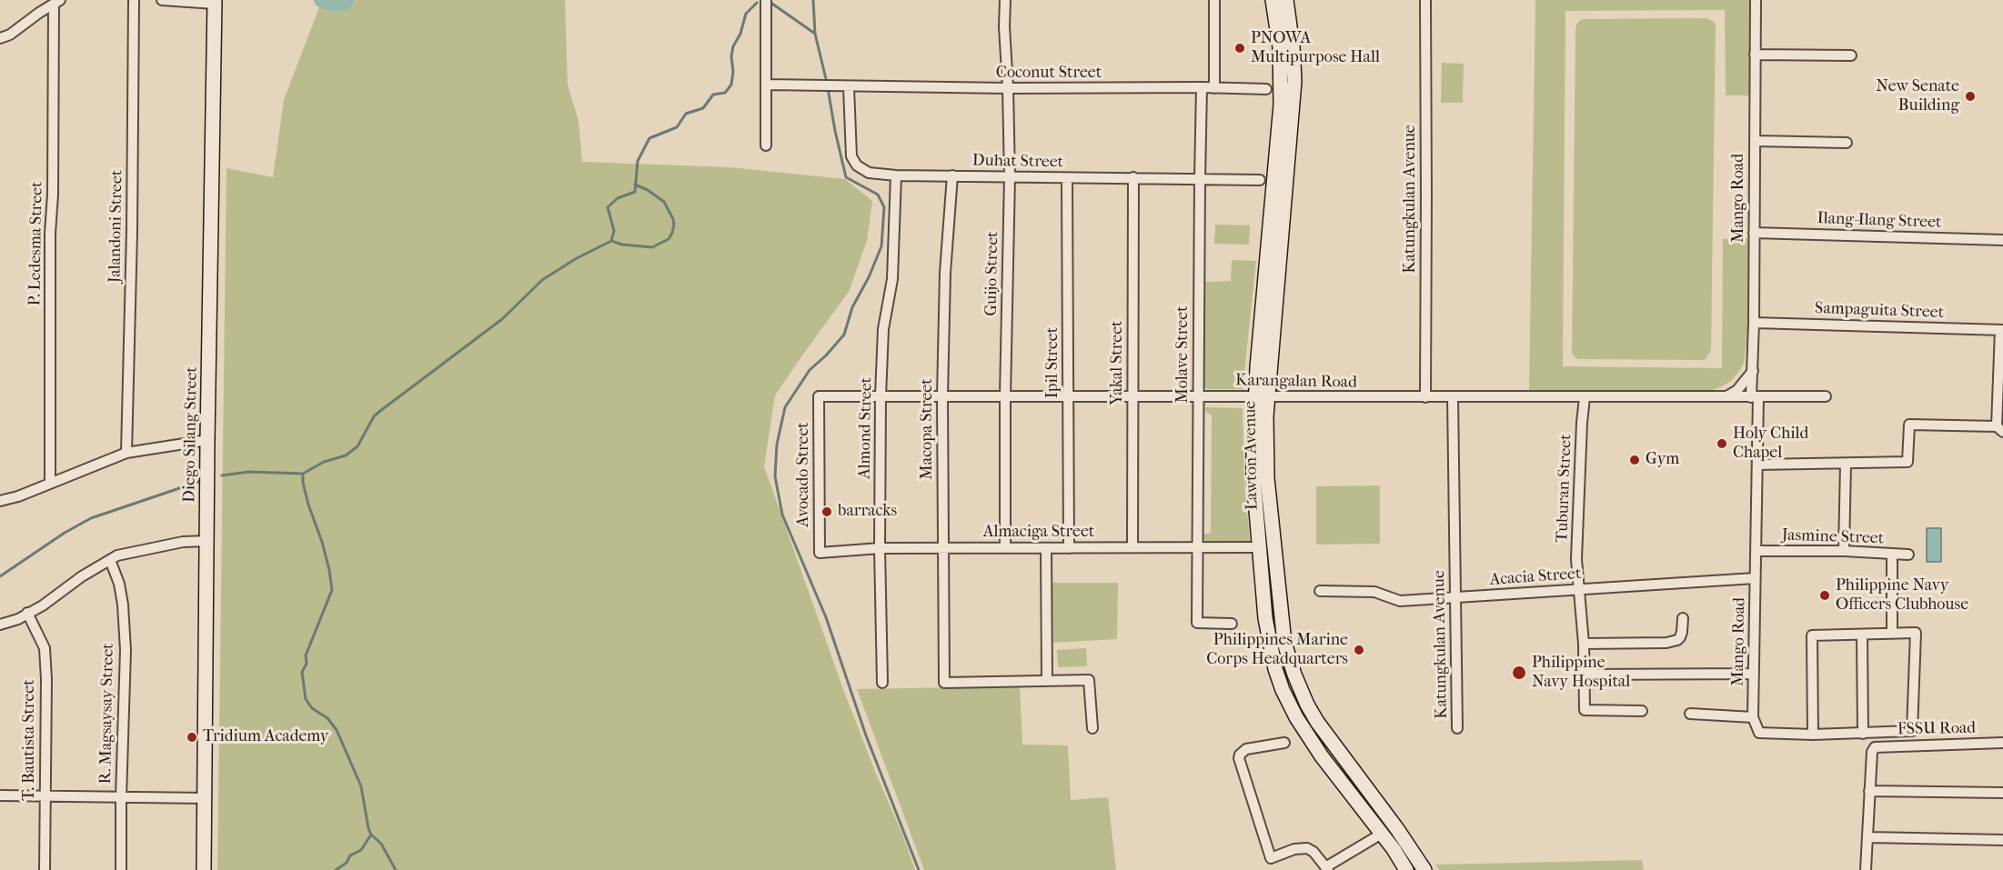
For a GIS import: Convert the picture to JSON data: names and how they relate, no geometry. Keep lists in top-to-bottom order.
{
  "streets": {
    "main road": ["Diego Silang Street", "Lawton Avenue"],
    "street": [
      "Coconut Street",
      "Duhat Street",
      "Mango Road",
      "Katungkulan Avenue",
      "Ilang-Ilang Street",
      "Jalandoni Street",
      "P. Ledesma Street",
      "Guijo Street",
      "Sampaguita Street",
      "Molave Street",
      "Ipil Street",
      "Yakal Street",
      "Karangalan Road",
      "Almond Street",
      "Macopa Street",
      "Avocado Street",
      "Tuburan Street",
      "Almaciga Street",
      "Jasmine Street",
      "Acacia Street",
      "R. Magsaysay Street",
      "FSSU Road",
      "T. Bautista Street"
    ]
  },
  "crossings": [
    ["Coconut Street", "Duhat Street"],
    ["Coconut Street", "Guijo Street"],
    ["Coconut Street", "Molave Street"],
    ["Duhat Street", "Guijo Street"],
    ["Duhat Street", "Molave Street"],
    ["Duhat Street", "Ipil Street"],
    ["Duhat Street", "Yakal Street"],
    ["Duhat Street", "Almond Street"],
    ["Duhat Street", "Macopa Street"],
    ["Mango Road", "Ilang-Ilang Street"],
    ["Mango Road", "Sampaguita Street"],
    ["Mango Road", "Karangalan Road"],
    ["Mango Road", "Jasmine Street"],
    ["Mango Road", "Acacia Street"],
    ["Katungkulan Avenue", "Karangalan Road"],
    ["Katungkulan Avenue", "Acacia Street"],
    ["Guijo Street", "Karangalan Road"],
    ["Guijo Street", "Almaciga Street"],
    ["Molave Street", "Karangalan Road"],
    ["Molave Street", "Almaciga Street"],
    ["Ipil Street", "Karangalan Road"],
    ["Ipil Street", "Almaciga Street"],
    ["Yakal Street", "Karangalan Road"],
    ["Yakal Street", "Almaciga Street"],
    ["Karangalan Road", "Almond Street"],
    ["Karangalan Road", "Macopa Street"],
    ["Karangalan Road", "Lawton Avenue"],
    ["Karangalan Road", "Avocado Street"],
    ["Karangalan Road", "Tuburan Street"],
    ["Almond Street", "Almaciga Street"],
    ["Macopa Street", "Almaciga Street"],
    ["Lawton Avenue", "Almaciga Street"],
    ["Avocado Street", "Almaciga Street"],
    ["Tuburan Street", "Acacia Street"]
  ],
  "places": [
    "PNOWA Multipurpose Hall",
    "New Senate Building",
    "Holy Child Chapel",
    "Gym",
    "barracks",
    "Philippine Navy Officers Clubhouse",
    "Philippines Marine Corps Headquarters",
    "Philippine Navy Hospital",
    "Tridium Academy"
  ]
}
